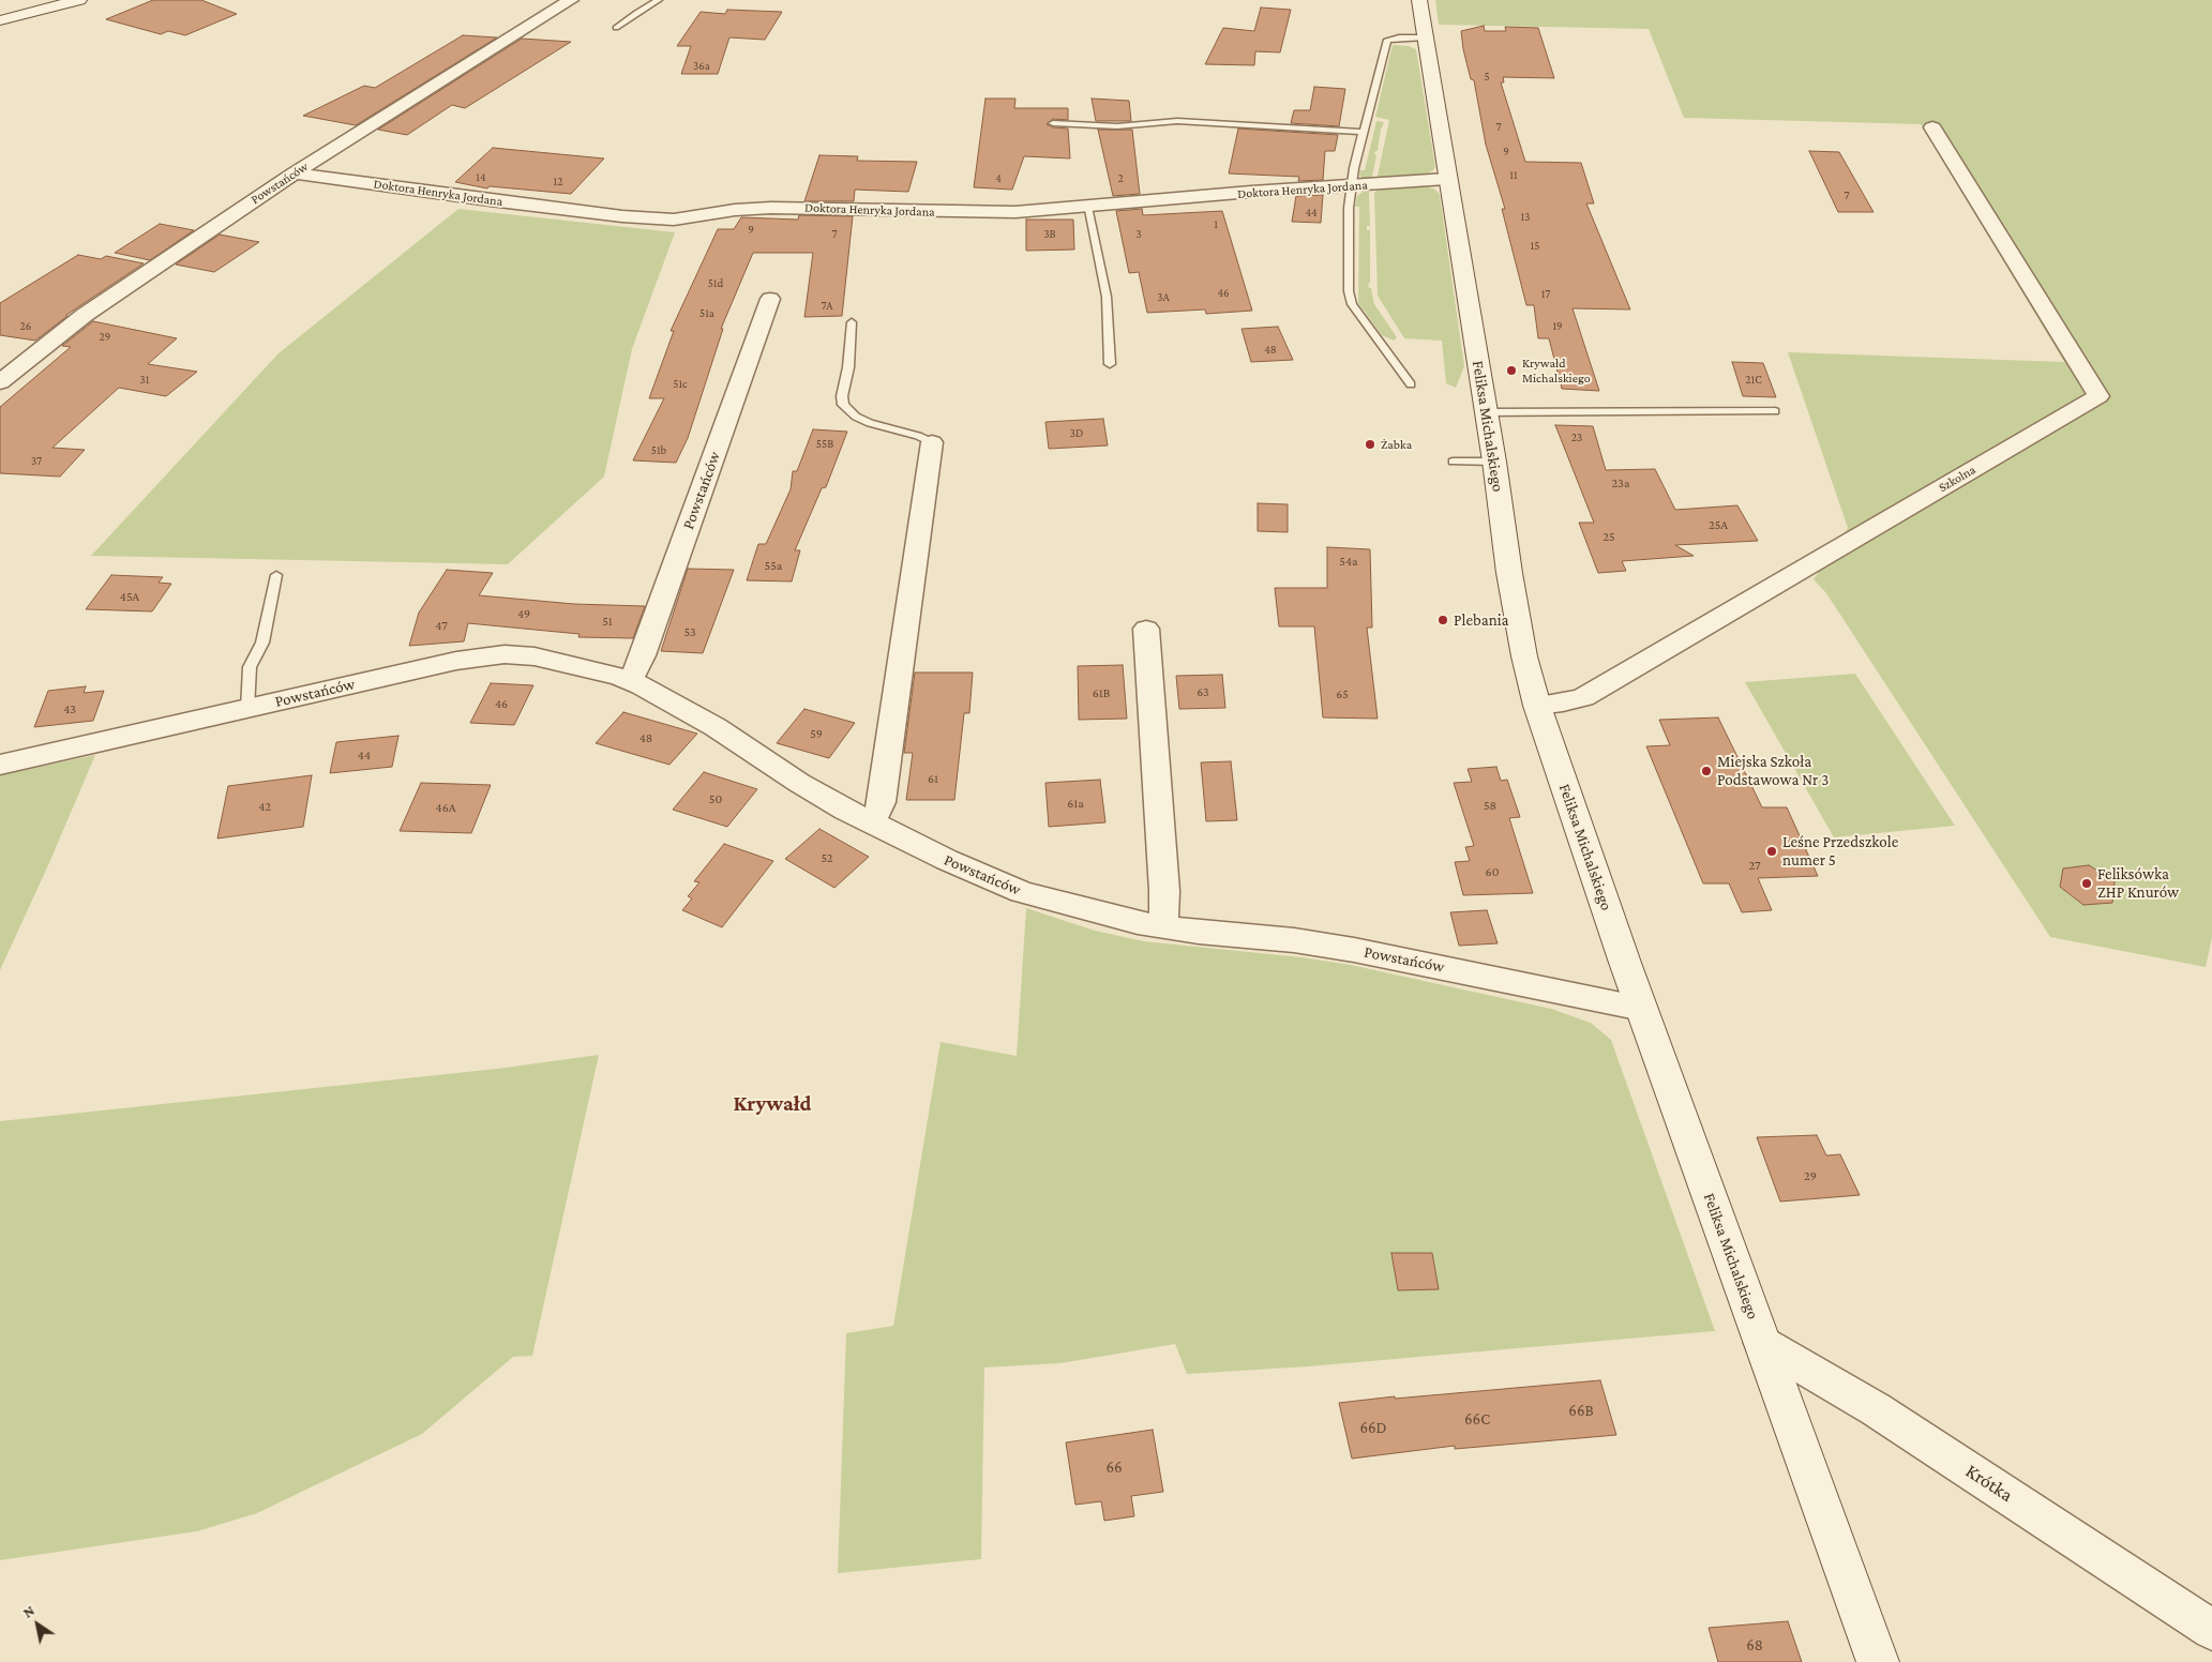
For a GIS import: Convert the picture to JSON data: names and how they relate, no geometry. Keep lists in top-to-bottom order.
{
  "streets": {
    "street": [
      "Powstańców",
      "Doktora Henryka Jordana",
      "Feliksa Michalskiego",
      "Szkolna",
      "Krótka"
    ]
  },
  "crossings": [
    ["Powstańców", "Doktora Henryka Jordana"],
    ["Powstańców", "Feliksa Michalskiego"],
    ["Doktora Henryka Jordana", "Feliksa Michalskiego"],
    ["Feliksa Michalskiego", "Szkolna"],
    ["Feliksa Michalskiego", "Krótka"]
  ],
  "districts": ["Krywałd"],
  "places": [
    "Krywałd Michalskiego",
    "Żabka",
    "Plebania",
    "Miejska Szkoła Podstawowa Nr 3",
    "Leśne Przedszkole numer 5",
    "Feliksówka ZHP Knurów"
  ],
  "house_numbers": [
    "36a",
    "5",
    "7",
    "9",
    "11",
    "14",
    "4",
    "2",
    "12",
    "7",
    "44",
    "13",
    "1",
    "9",
    "7",
    "3B",
    "3",
    "15",
    "51d",
    "46",
    "17",
    "3A",
    "7A",
    "51a",
    "26",
    "19",
    "29",
    "48",
    "31",
    "21C",
    "51c",
    "3D",
    "23",
    "55B",
    "51b",
    "37",
    "23a",
    "25A",
    "25",
    "54a",
    "55a",
    "45A",
    "49",
    "51",
    "47",
    "53",
    "63",
    "61B",
    "65",
    "46",
    "43",
    "59",
    "48",
    "44",
    "61",
    "50",
    "61a",
    "58",
    "42",
    "46A",
    "52",
    "27",
    "60",
    "29",
    "66B",
    "66C",
    "66D",
    "66",
    "68"
  ],
  "north": "top left"
}
